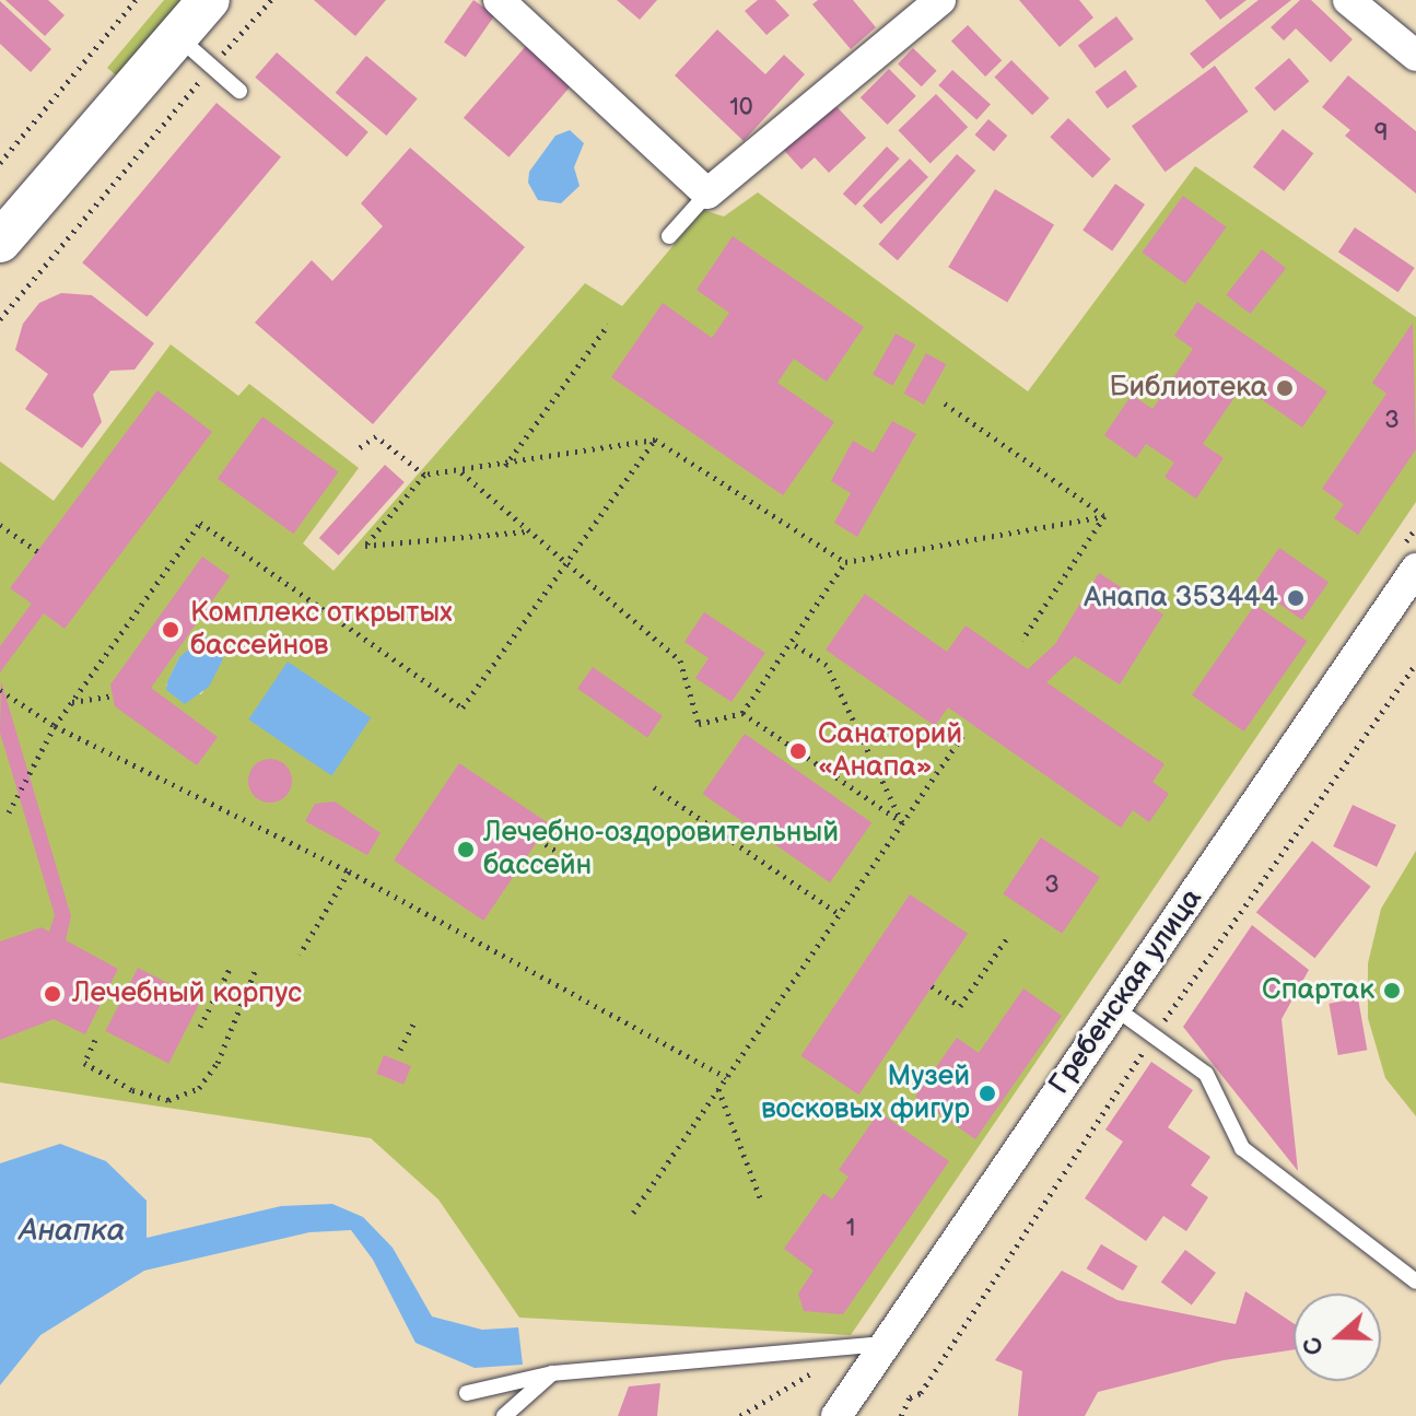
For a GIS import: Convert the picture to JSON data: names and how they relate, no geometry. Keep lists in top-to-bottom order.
{
  "streets": {
    "street": ["Гребенская улица"]
  },
  "water": ["Анапка"],
  "places": [
    "Библиотека",
    "Анапа 353444",
    "Комплекс открытых бассейнов",
    "Санаторий «Анапа»",
    "Лечебно-оздоровительный бассейн",
    "Спартак",
    "Лечебный корпус",
    "Музей восковых фигур"
  ],
  "house_numbers": [
    "10",
    "9",
    "3",
    "3",
    "1"
  ],
  "north": "left"
}
